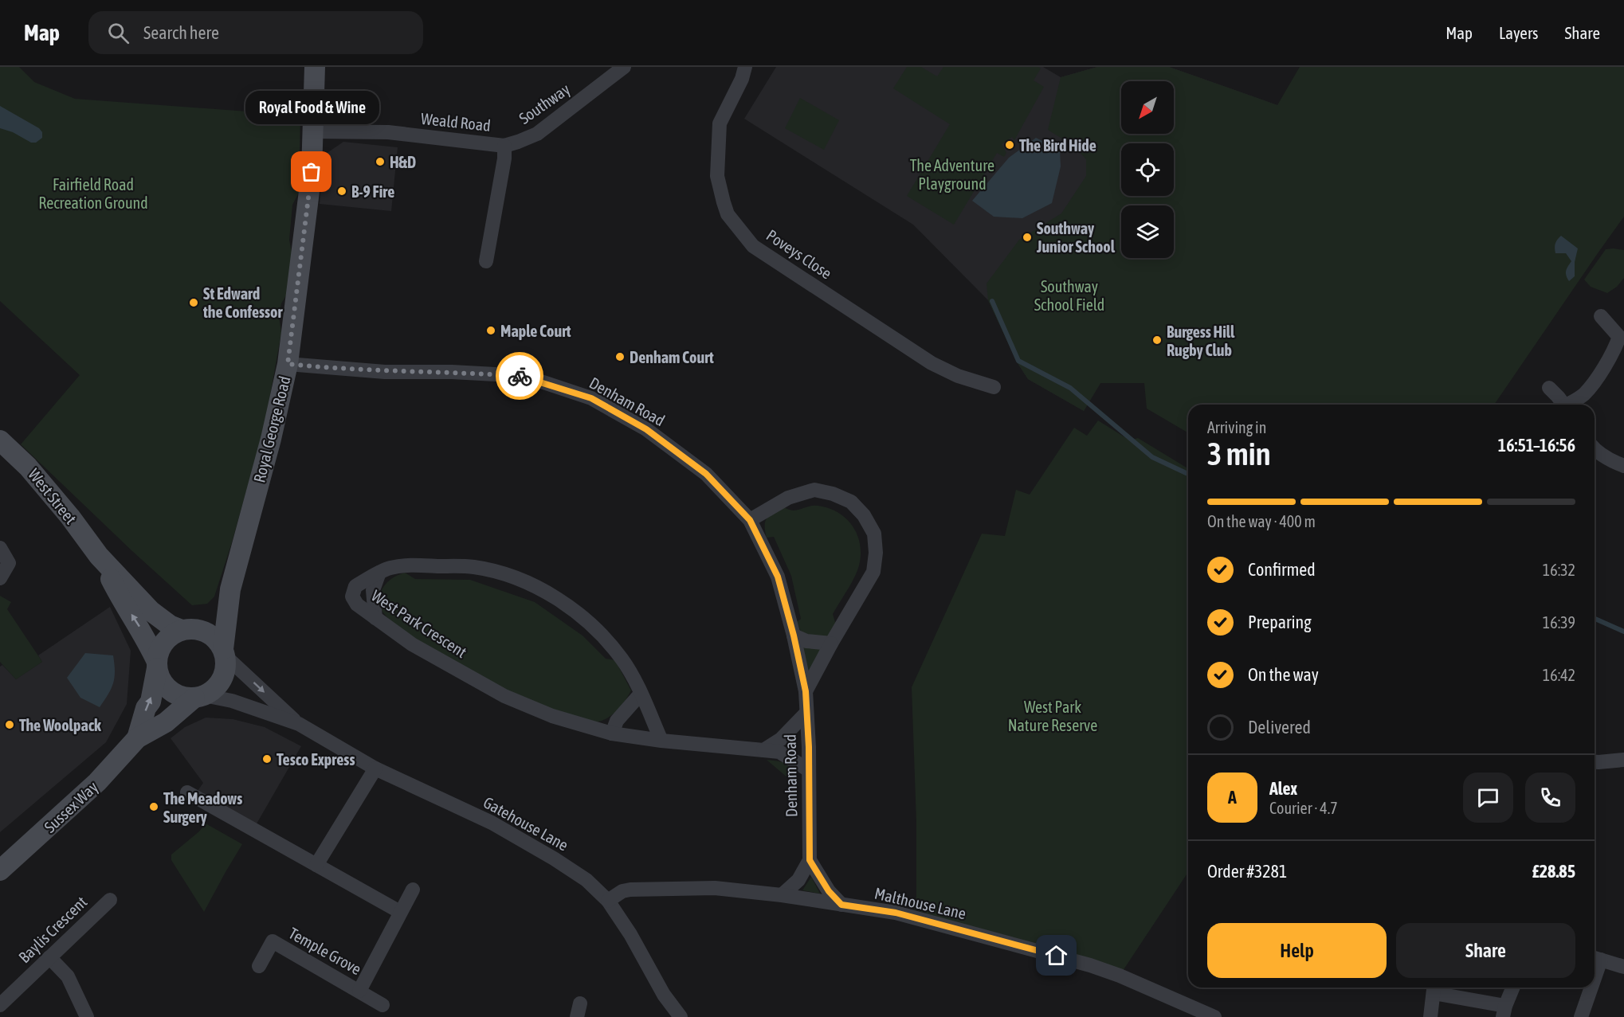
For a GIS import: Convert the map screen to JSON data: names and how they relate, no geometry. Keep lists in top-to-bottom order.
{
  "streets": {
    "street": [
      "Southway",
      "Weald Road",
      "Poveys Close",
      "Denham Road",
      "Royal George Road",
      "West Street",
      "West Park Crescent",
      "Sussex Way",
      "Gatehouse Lane",
      "Malthouse Lane",
      "Baylis Crescent",
      "Temple Grove"
    ]
  },
  "crossings": [
    ["Southway", "Weald Road"],
    ["Weald Road", "Royal George Road"],
    ["Denham Road", "Royal George Road"],
    ["Denham Road", "West Park Crescent"],
    ["Royal George Road", "West Street"],
    ["Royal George Road", "Sussex Way"],
    ["Royal George Road", "Gatehouse Lane"],
    ["West Street", "Sussex Way"],
    ["West Street", "Gatehouse Lane"],
    ["Sussex Way", "Gatehouse Lane"],
    ["Gatehouse Lane", "Malthouse Lane"]
  ],
  "parks": [
    "The Adventure Playground",
    "Fairfield Road Recreation Ground",
    "Southway School Field",
    "West Park Nature Reserve"
  ],
  "places": [
    "The Bird Hide",
    "H&D",
    "Royal Food & Wine",
    "B-9 Fire",
    "Southway Junior School",
    "St Edward the Confessor",
    "Maple Court",
    "Burgess Hill Rugby Club",
    "Denham Court",
    "The Woolpack",
    "Tesco Express",
    "The Meadows Surgery"
  ],
  "north": "bottom left",
  "page": {
    "header": "Map",
    "search": "Search here",
    "nav": ["Map", "Layers", "Share"],
    "bubble": "Royal Food & Wine",
    "heading": ["3 min", "Arriving in", "16:51–16:56"],
    "panel": [
      "Alex",
      "Courier · 4.7",
      "Order #3281",
      "£28.85"
    ],
    "bar": "On the way · 400 m",
    "list": [
      ["Confirmed", "16:32"],
      ["Preparing", "16:39"],
      ["On the way", "16:42"],
      "Delivered"
    ],
    "round": "A",
    "buttons": ["Help", "Share"]
  }
}
